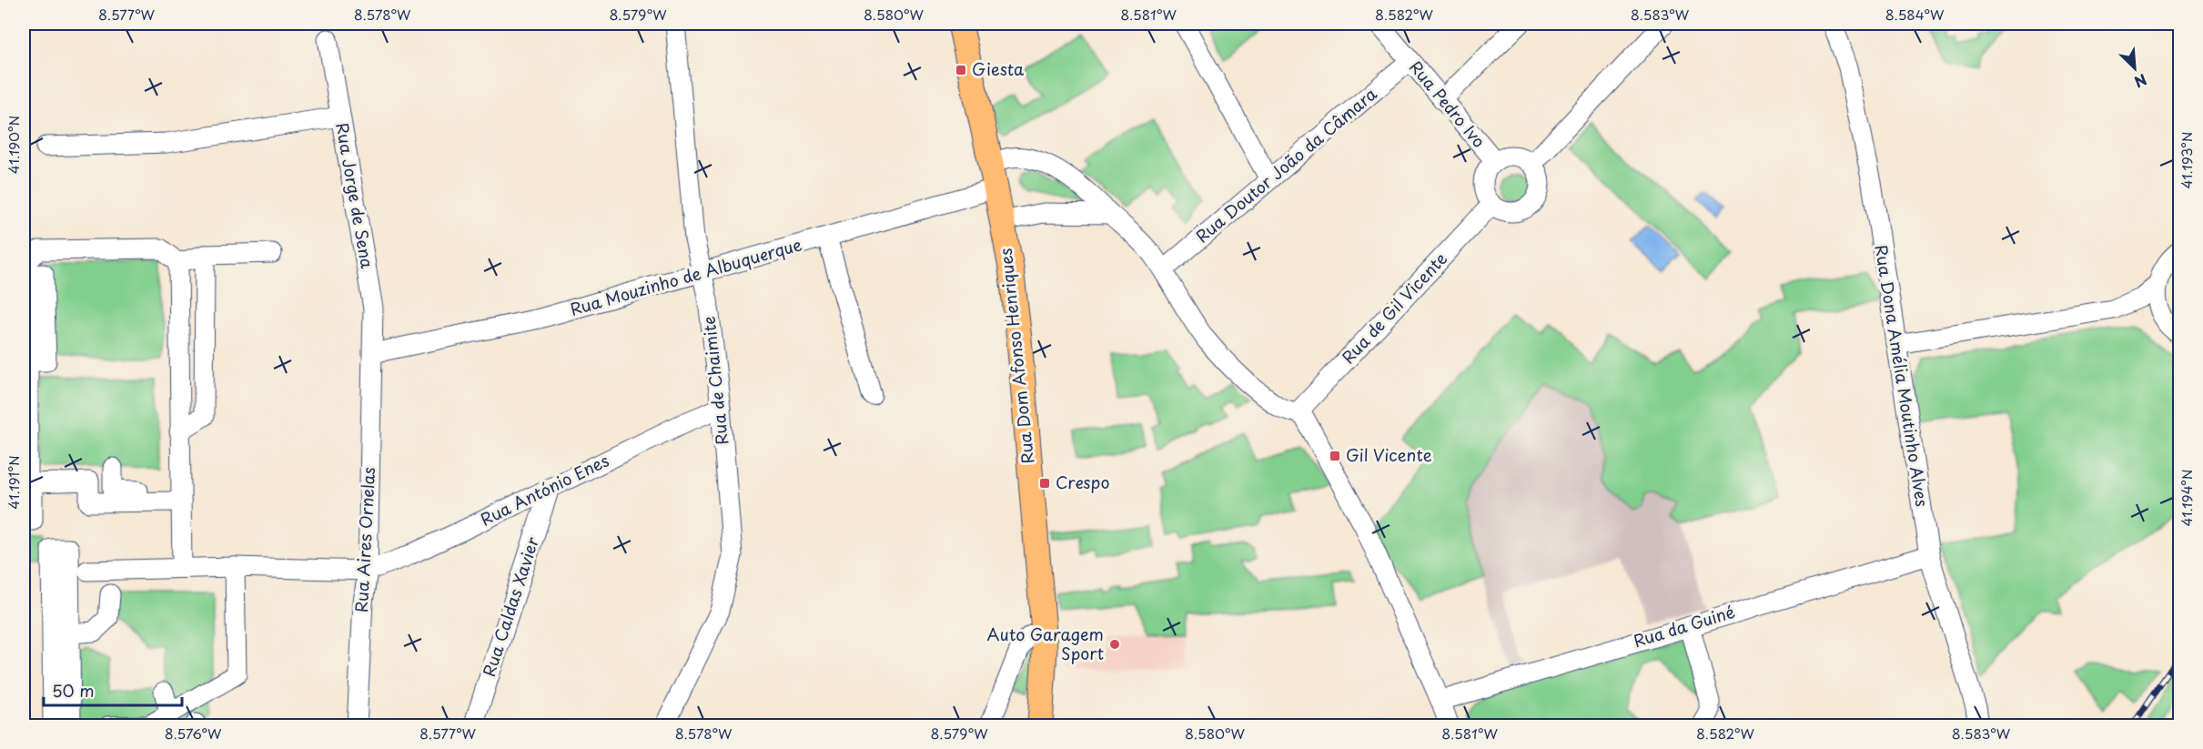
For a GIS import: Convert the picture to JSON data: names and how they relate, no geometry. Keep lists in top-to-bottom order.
{
  "streets": {
    "main road": ["Rua Dom Afonso Henriques"],
    "street": [
      "Rua Pedro Ivo",
      "Rua Doutor João da Câmara",
      "Rua Jorge de Sena",
      "Rua Mouzinho de Albuquerque",
      "Rua de Gil Vicente",
      "Rua Dona Amélia Moutinho Alves",
      "Rua de Chaimite",
      "Rua António Enes",
      "Rua Aires Ornelas",
      "Rua Caldas Xavier",
      "Rua da Guiné"
    ]
  },
  "crossings": [
    ["Rua Pedro Ivo", "Rua Doutor João da Câmara"],
    ["Rua Pedro Ivo", "Rua de Gil Vicente"],
    ["Rua Jorge de Sena", "Rua Mouzinho de Albuquerque"],
    ["Rua Jorge de Sena", "Rua Aires Ornelas"],
    ["Rua Mouzinho de Albuquerque", "Rua Dom Afonso Henriques"],
    ["Rua Mouzinho de Albuquerque", "Rua de Chaimite"],
    ["Rua Mouzinho de Albuquerque", "Rua Aires Ornelas"],
    ["Rua Dona Amélia Moutinho Alves", "Rua da Guiné"],
    ["Rua de Chaimite", "Rua António Enes"],
    ["Rua António Enes", "Rua Aires Ornelas"],
    ["Rua António Enes", "Rua Caldas Xavier"]
  ],
  "places": {
    "transit": ["Giesta", "Gil Vicente", "Crespo"],
    "other": ["Auto Garagem Sport"]
  },
  "scale_bar": "50 m",
  "north": "bottom right",
  "coordinates": [
    "8.577°W",
    "8.578°W",
    "8.579°W",
    "8.580°W",
    "8.581°W",
    "8.582°W",
    "8.583°W",
    "8.584°W",
    "41.190°N",
    "41.193°N",
    "41.191°N",
    "41.194°N",
    "8.576°W"
  ]
}
